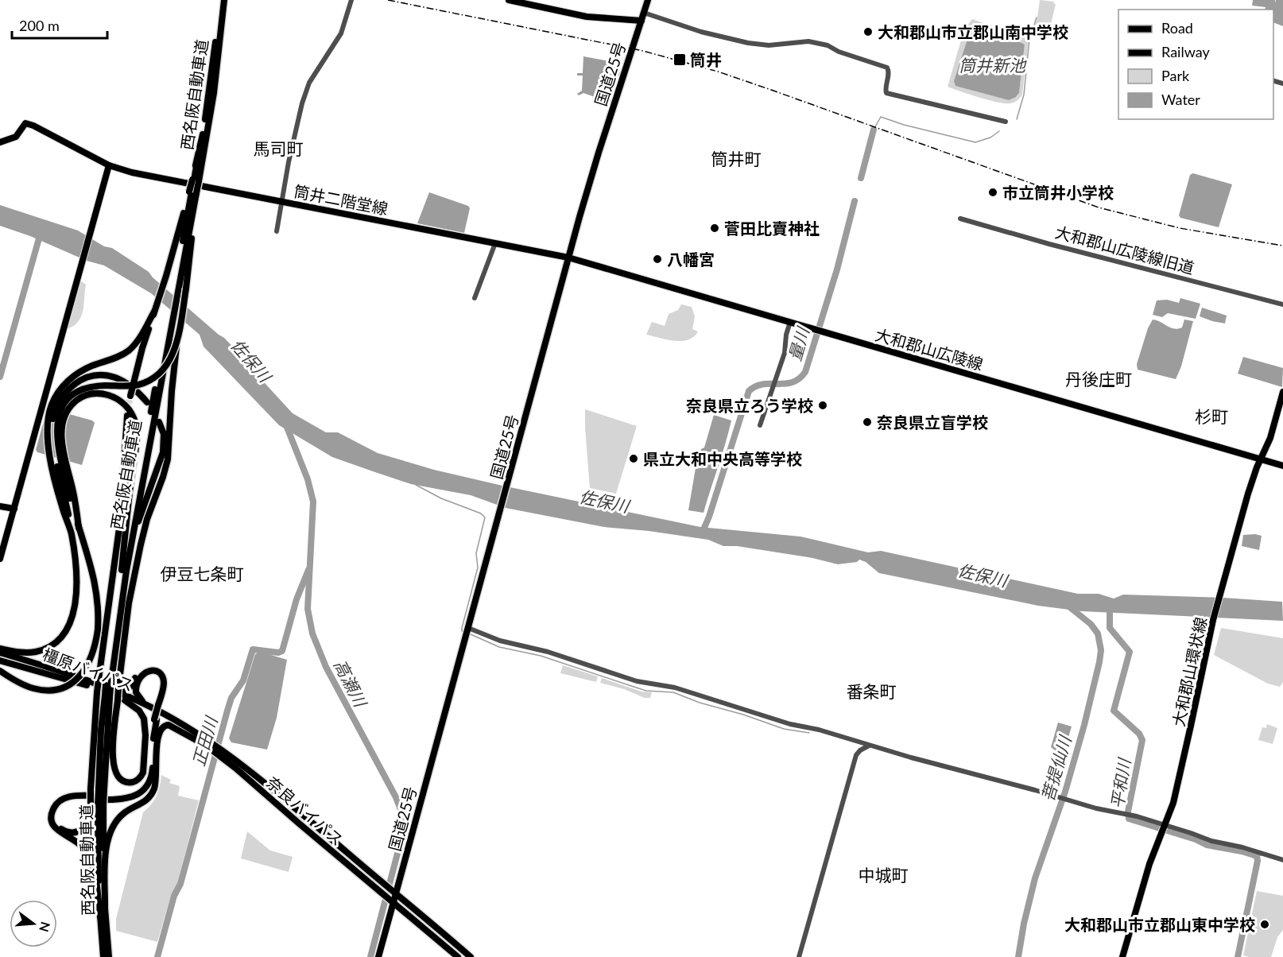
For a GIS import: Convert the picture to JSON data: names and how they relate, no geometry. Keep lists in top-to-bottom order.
{
  "streets": {
    "highway": [
      "国道25号",
      "西名阪自動車道",
      "橿原バイパス",
      "奈良バイパス"
    ],
    "main road": ["筒井二階堂線", "大和郡山広陵線", "大和郡山環状線"],
    "street": ["大和郡山広陵線旧道"]
  },
  "crossings": [
    ["国道25号", "筒井二階堂線"],
    ["国道25号", "大和郡山広陵線"],
    ["国道25号", "奈良バイパス"],
    ["西名阪自動車道", "橿原バイパス"],
    ["筒井二階堂線", "大和郡山広陵線"],
    ["大和郡山広陵線", "大和郡山環状線"],
    ["橿原バイパス", "奈良バイパス"]
  ],
  "districts": [
    "馬司町",
    "筒井町",
    "丹後庄町",
    "杉町",
    "伊豆七条町",
    "番条町",
    "中城町"
  ],
  "water": [
    "筒井新池",
    "量川",
    "佐保川",
    "高瀬川",
    "正田川",
    "菩提仙川",
    "平和川"
  ],
  "places": {
    "other": [
      "大和郡山市立郡山南中学校",
      "市立筒井小学校",
      "菅田比賣神社",
      "八幡宮",
      "奈良県立ろう学校",
      "奈良県立盲学校",
      "県立大和中央高等学校",
      "大和郡山市立郡山東中学校"
    ],
    "transit": ["筒井"]
  },
  "legend": [
    "Road",
    "Railway",
    "Park",
    "Water"
  ],
  "scale_bar": "200 m",
  "north": "right"
}
